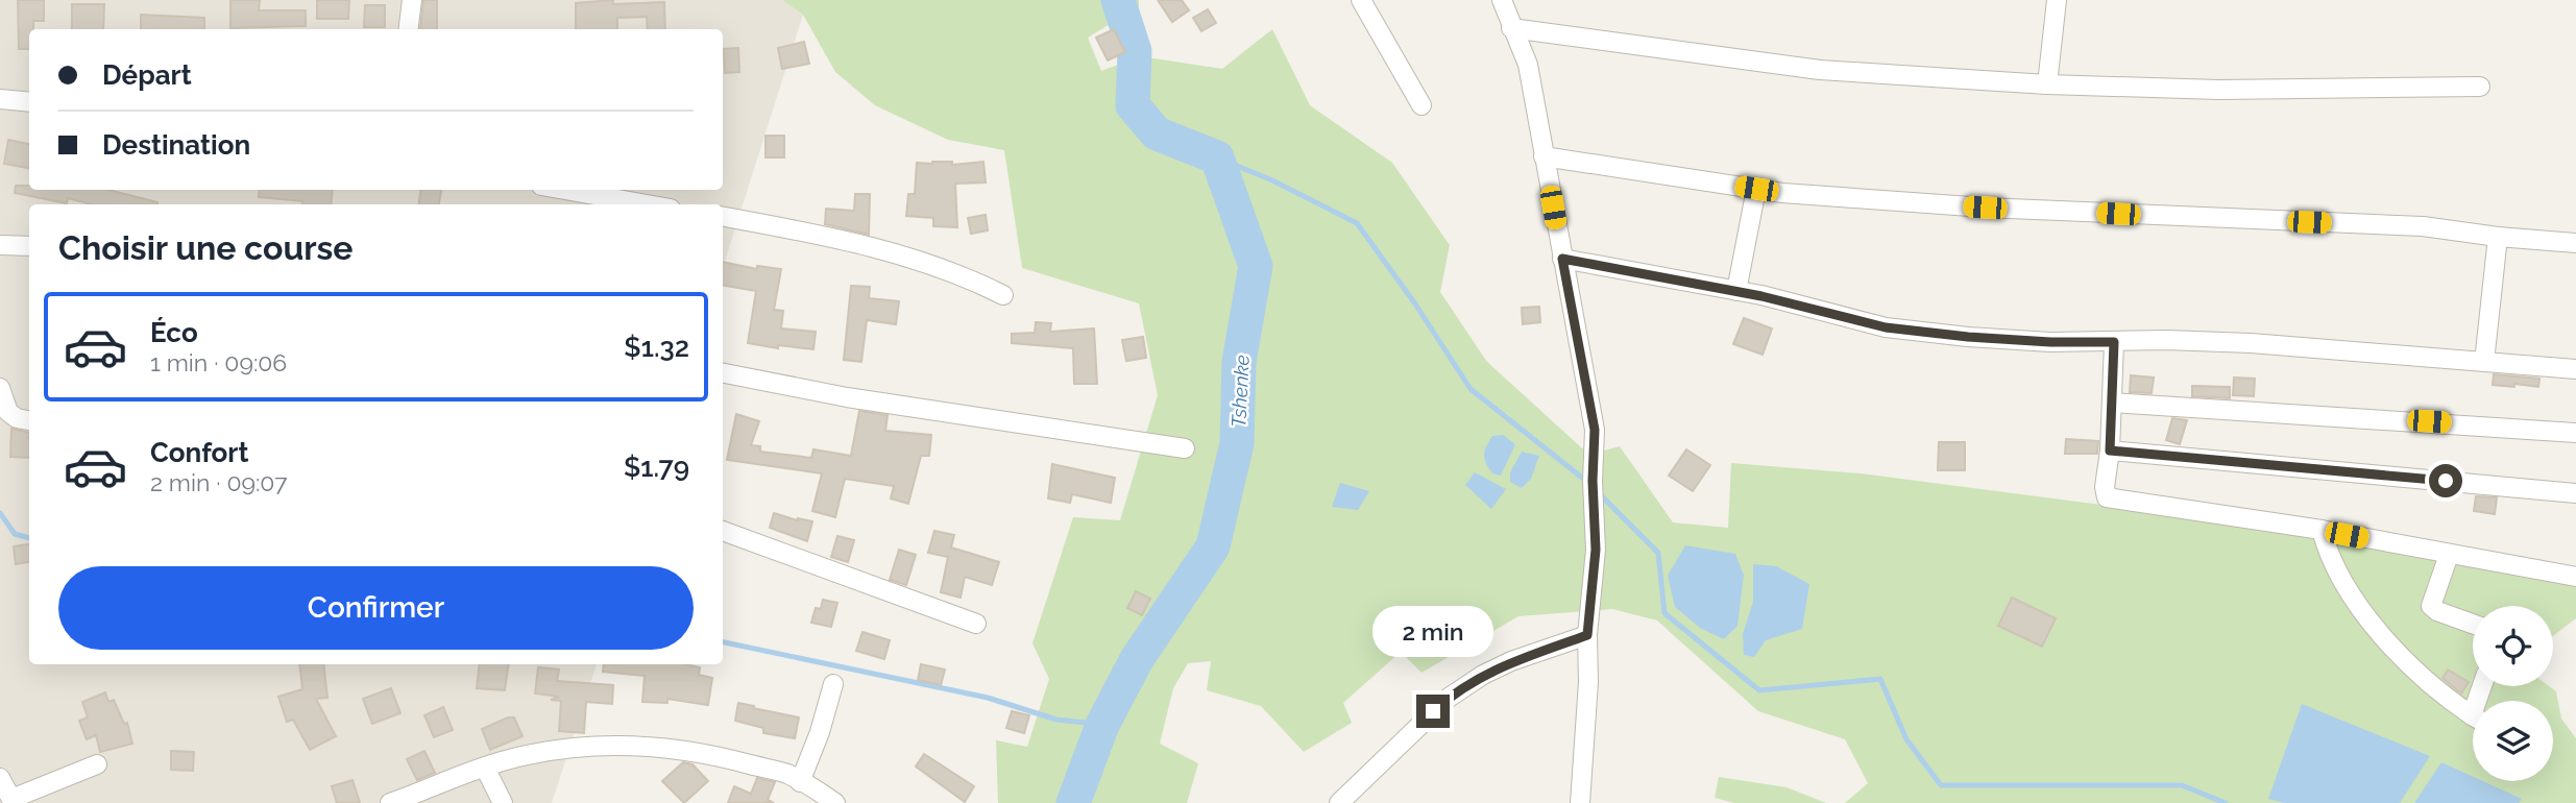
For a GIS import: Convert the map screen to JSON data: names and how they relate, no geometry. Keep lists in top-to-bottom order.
{
  "water": ["Tshenke"],
  "page": {
    "banner": ["Départ", "Destination"],
    "heading": "Choisir une course",
    "list": [
      {
        "name": "Éco",
        "note": "1 min · 09:06",
        "value": "$1.32"
      },
      {
        "name": "Confort",
        "note": "2 min · 09:07",
        "value": "$1.79"
      }
    ],
    "buttons": "Confirmer",
    "bubble": "2 min"
  }
}
